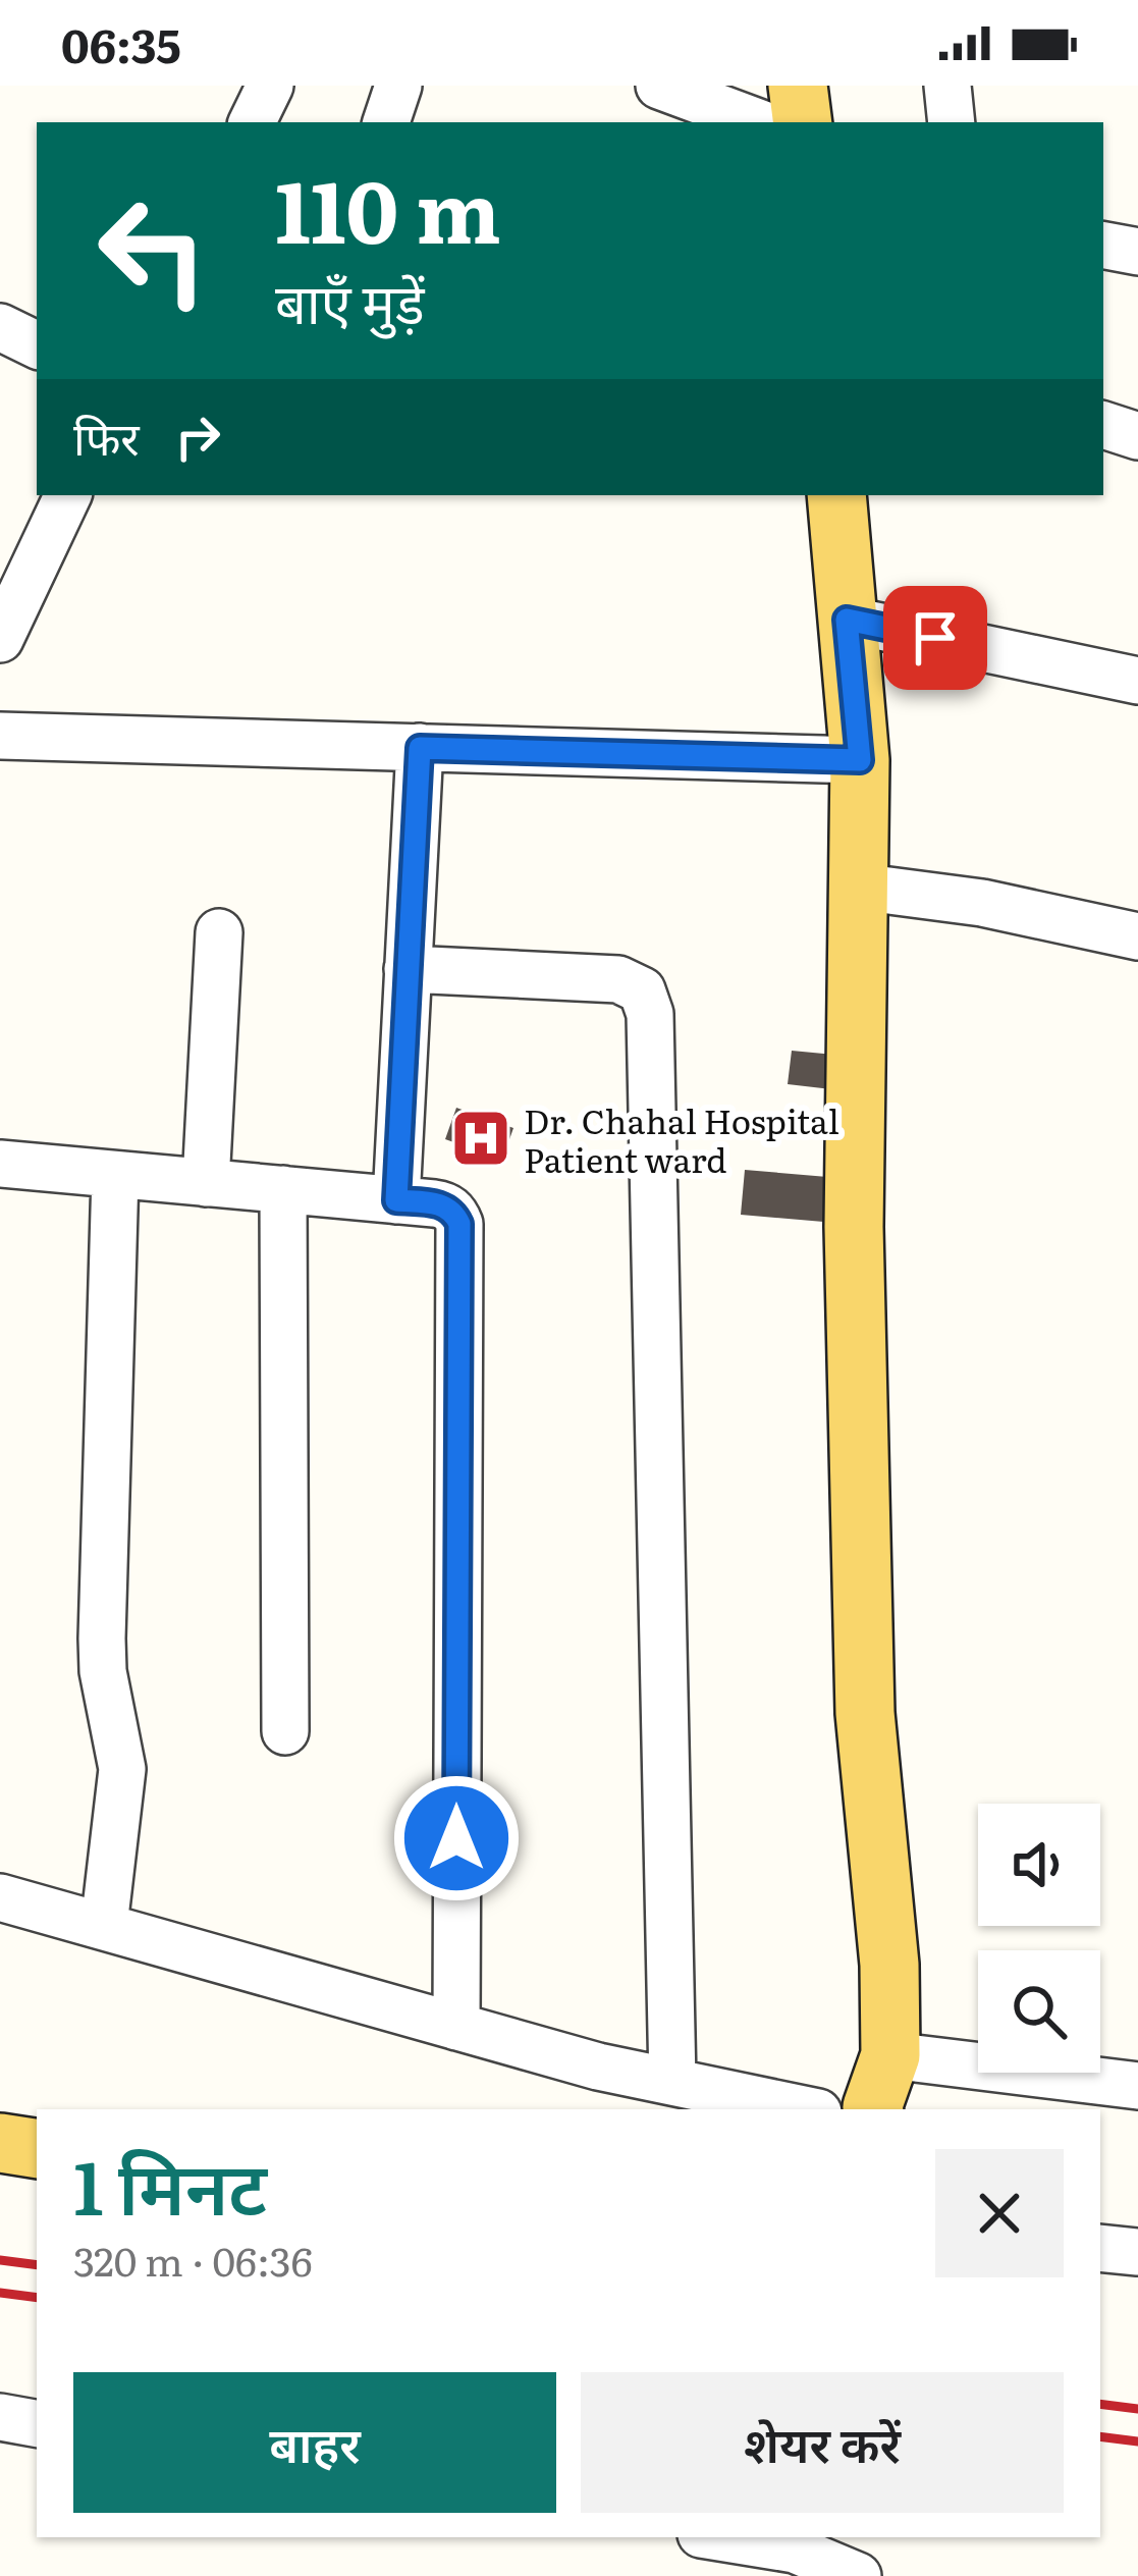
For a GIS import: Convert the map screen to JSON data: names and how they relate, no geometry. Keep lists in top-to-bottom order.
{
  "places": {
    "hospital": ["Dr. Chahal Hospital Patient ward"]
  },
  "page": {
    "status": "06:35",
    "turn": ["110 m", "बाएँ मुड़ें"],
    "then": "फिर",
    "heading": ["1 मिनट", "320 m · 06:36"],
    "buttons": ["बाहर", "शेयर करें"]
  }
}
